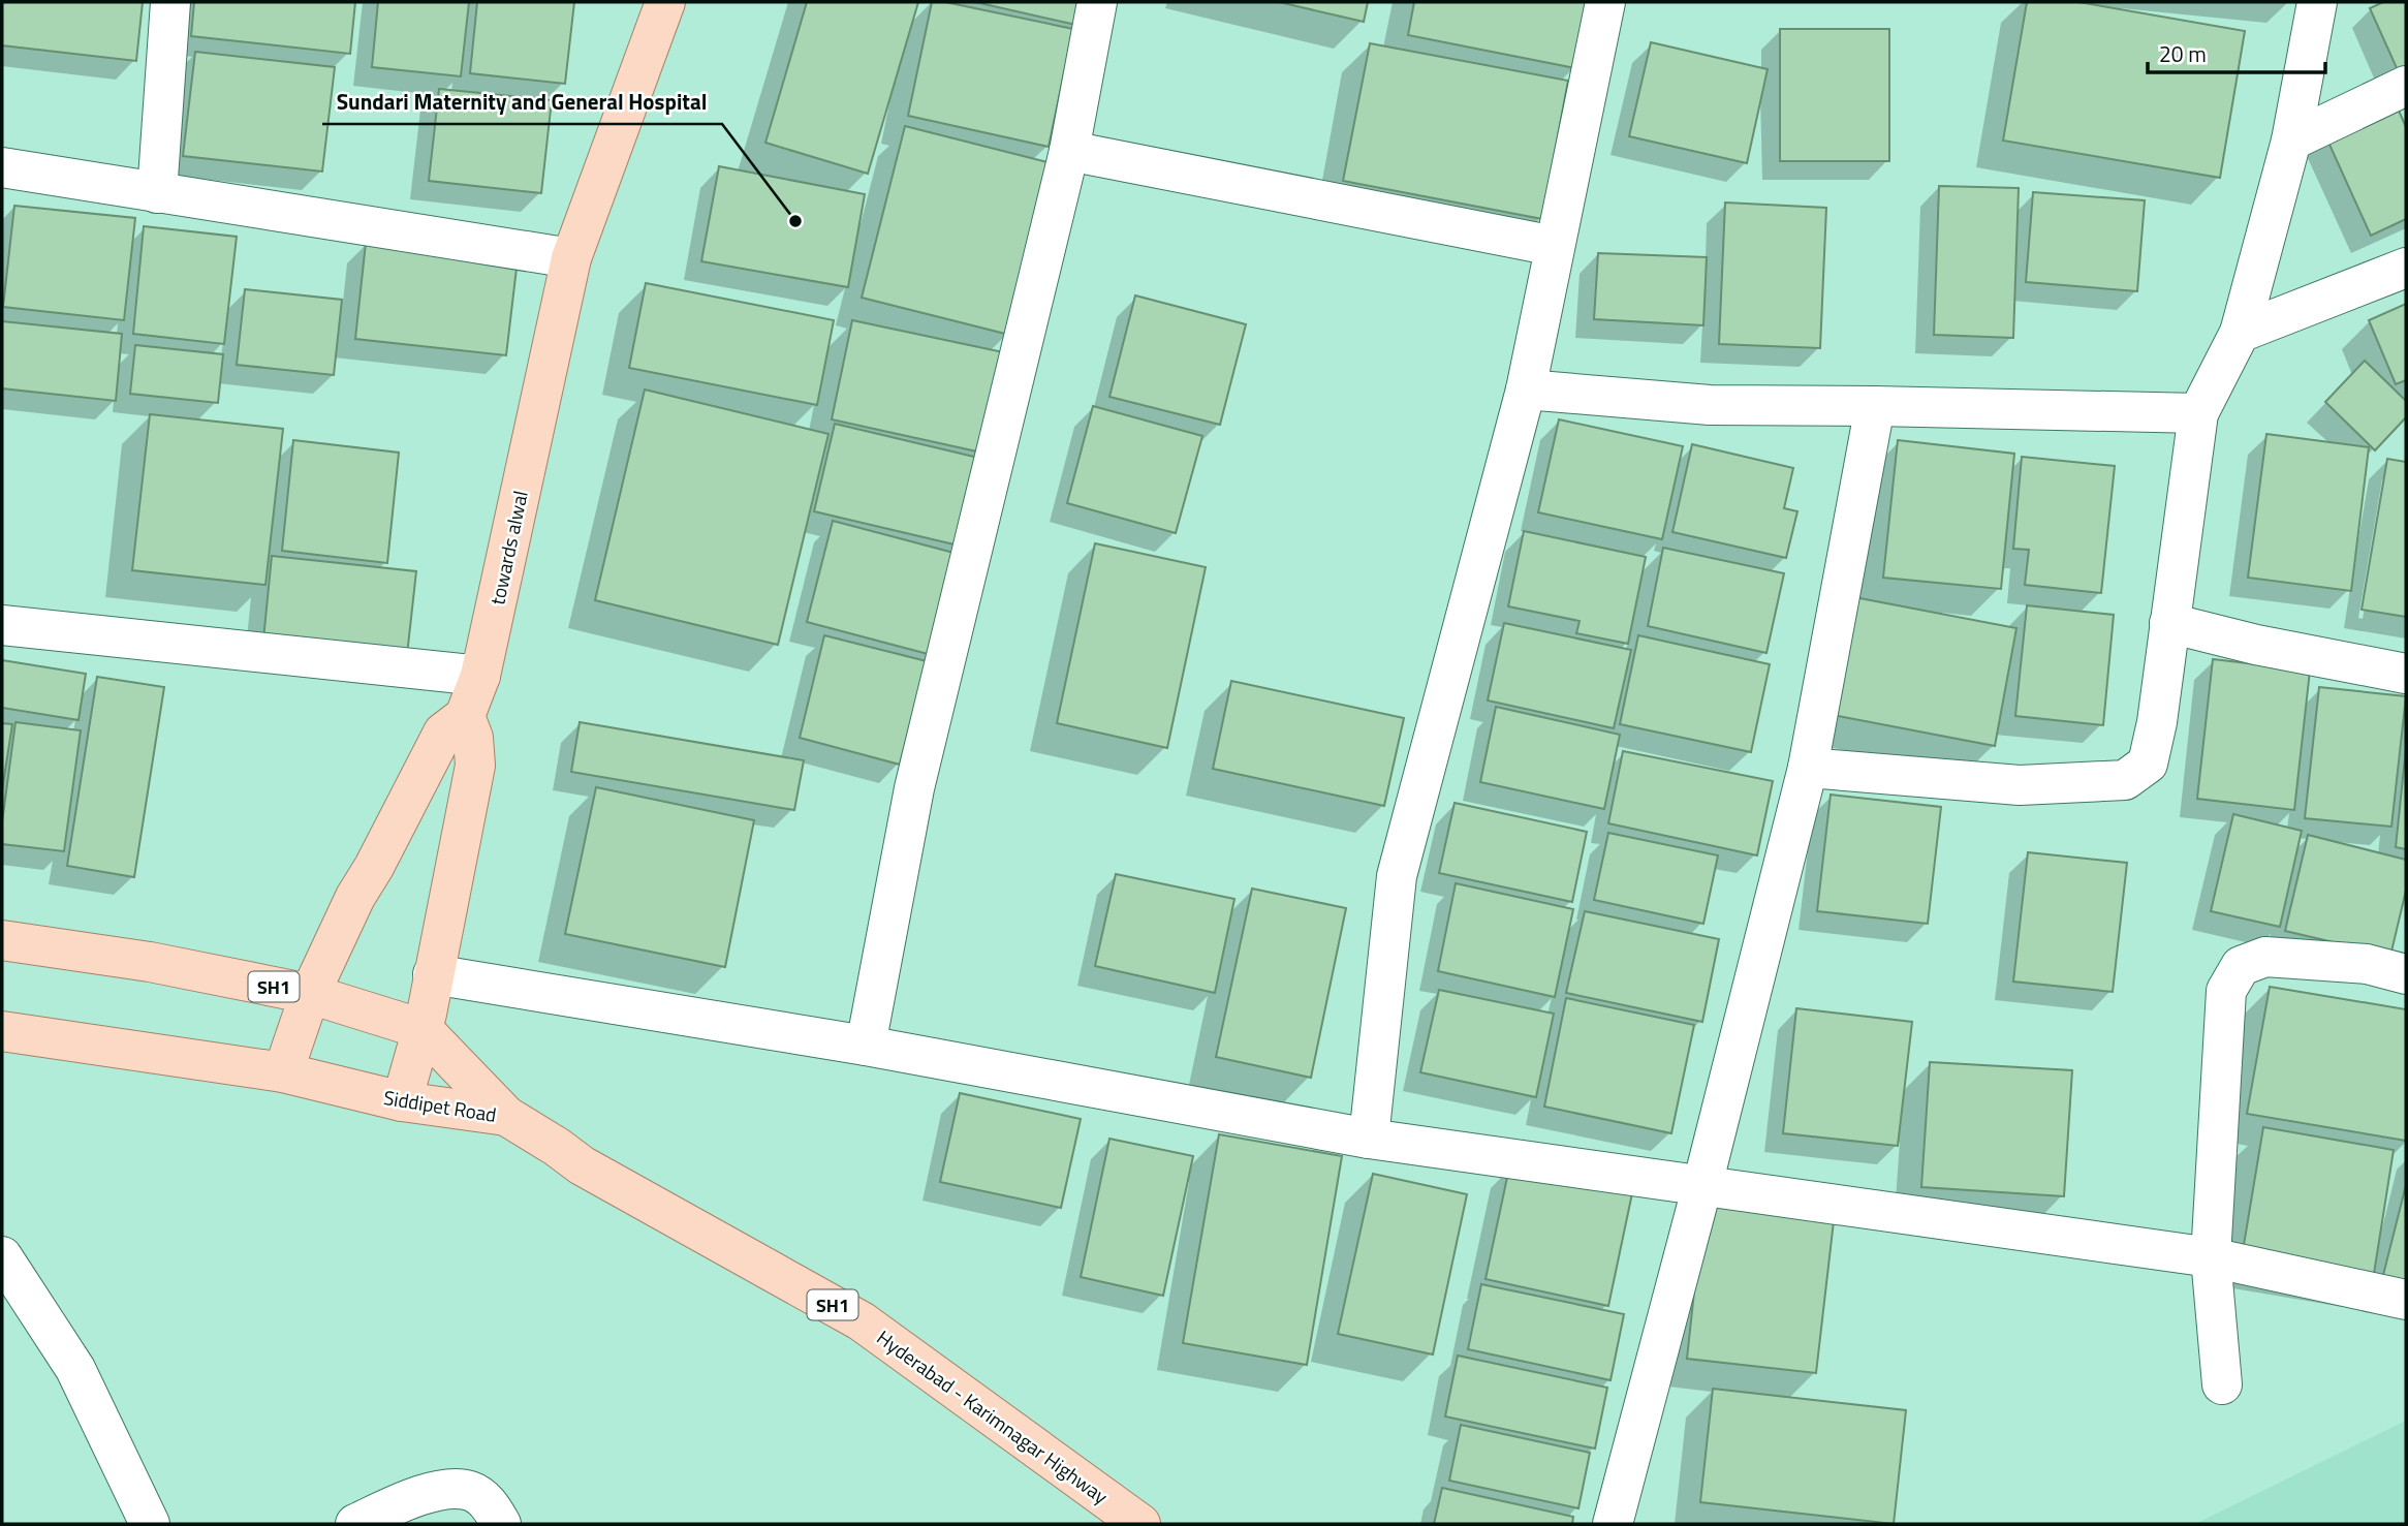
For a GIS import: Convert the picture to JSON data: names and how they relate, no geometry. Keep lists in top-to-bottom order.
{
  "streets": {
    "main road": [
      "towards alwal",
      "SH1",
      "Siddipet Road",
      "Hyderabad - Karimnagar Highway"
    ]
  },
  "crossings": [
    ["Siddipet Road", "Hyderabad - Karimnagar Highway"]
  ],
  "places": ["Sundari Maternity and General Hospital"],
  "scale_bar": "20 m"
}
